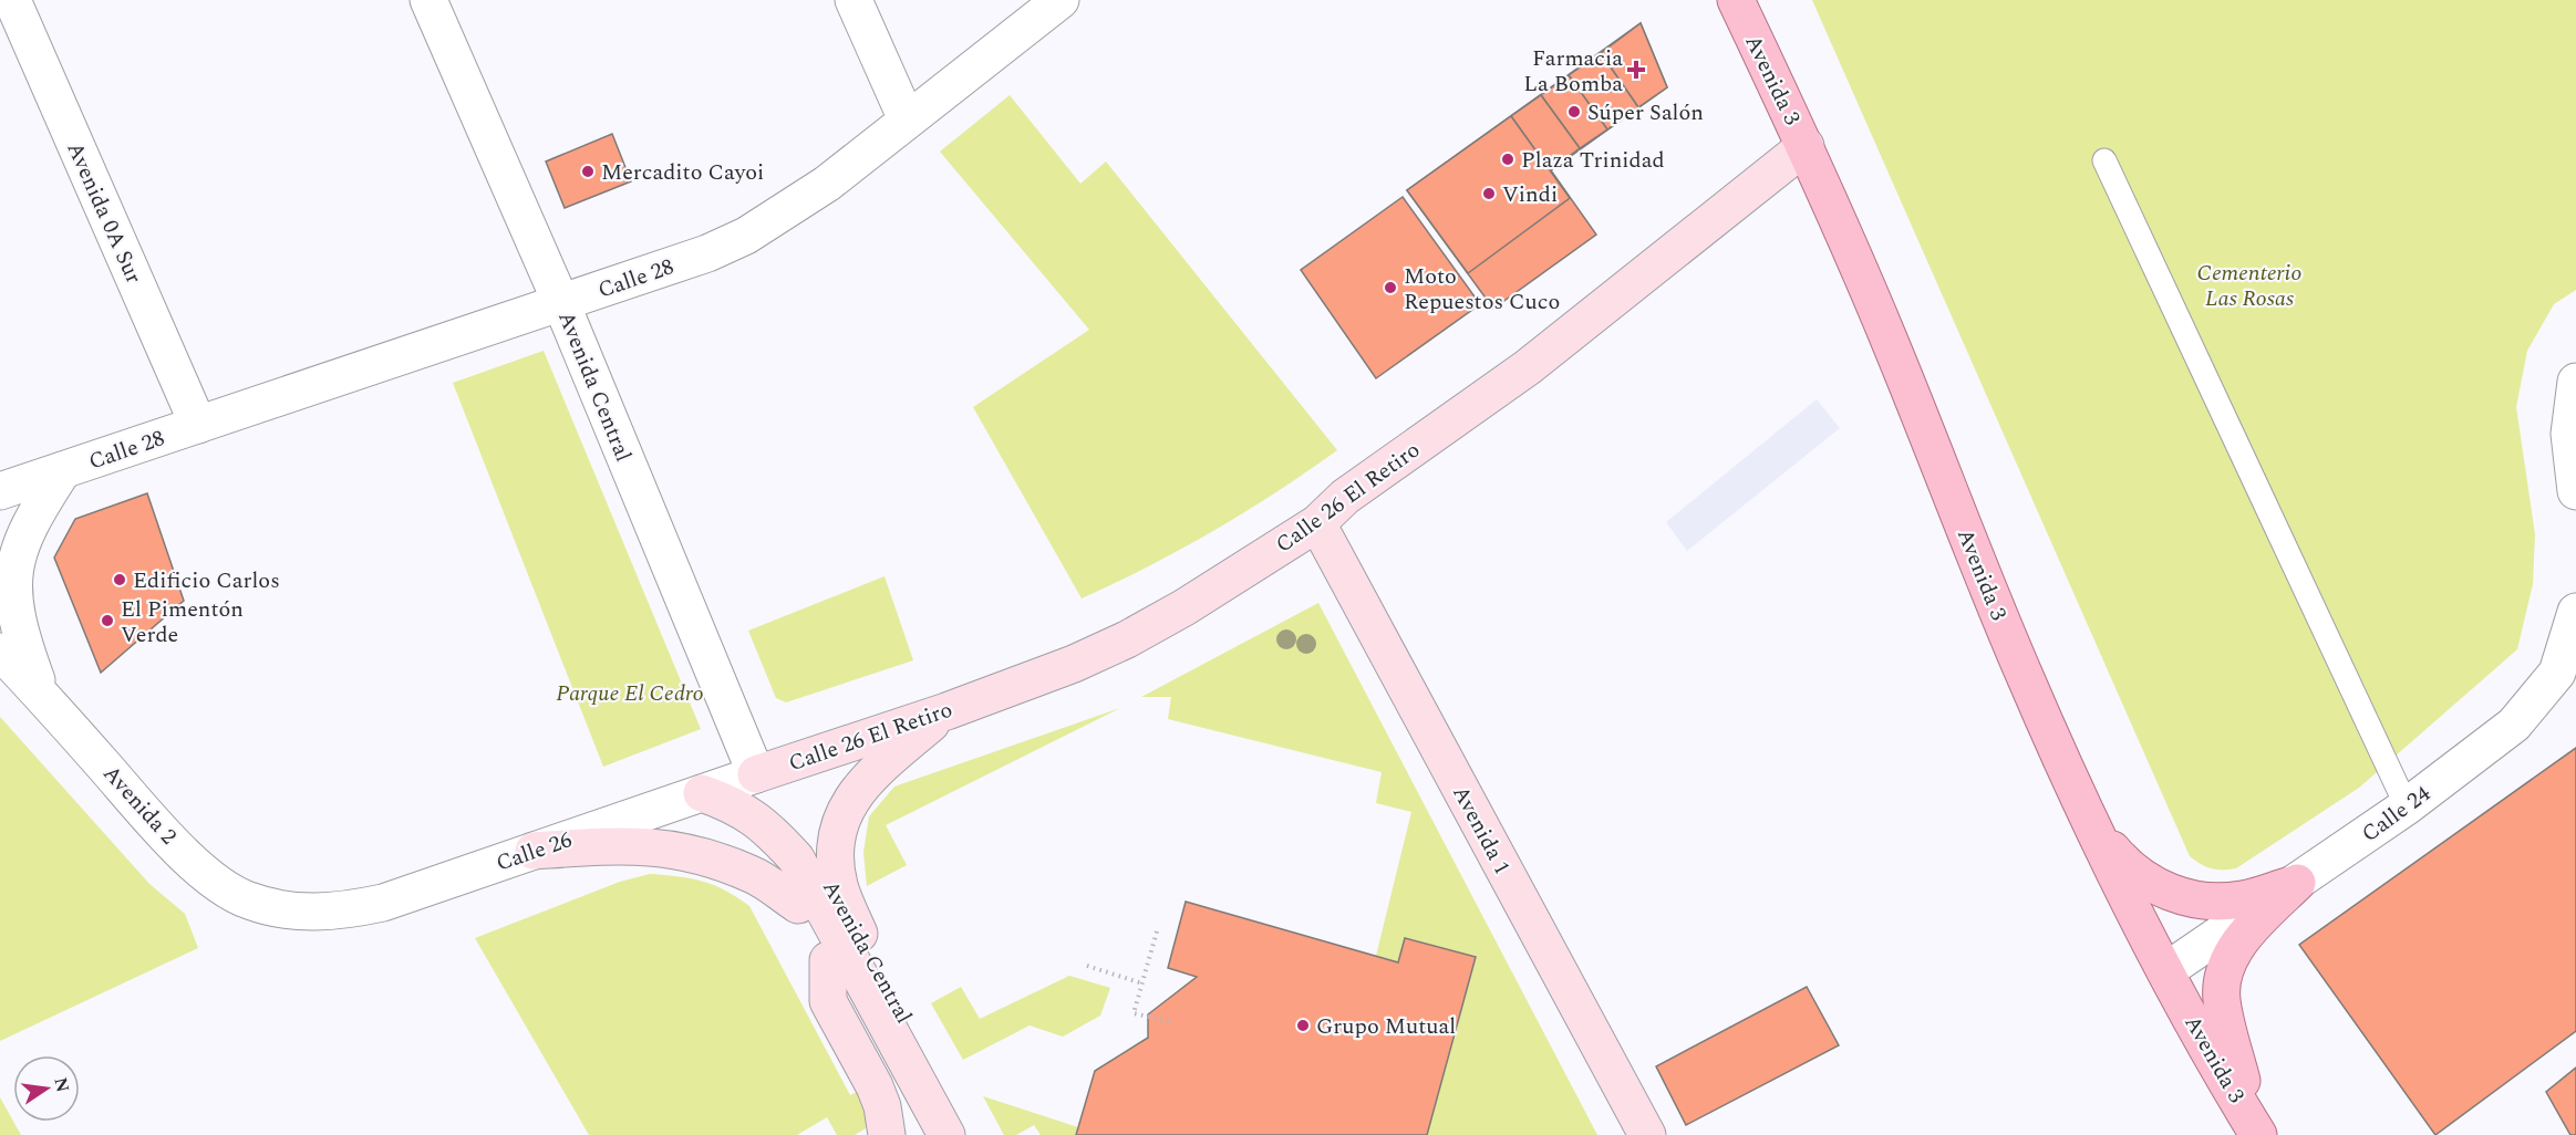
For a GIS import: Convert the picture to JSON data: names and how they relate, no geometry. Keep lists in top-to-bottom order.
{
  "streets": {
    "main road": ["Avenida 3"],
    "street": [
      "Avenida 0A Sur",
      "Calle 28",
      "Avenida Central",
      "Calle 26 El Retiro",
      "Avenida 2",
      "Calle 24",
      "Avenida 1",
      "Calle 26"
    ]
  },
  "crossings": [
    ["Avenida 3", "Calle 26 El Retiro"],
    ["Avenida 3", "Calle 24"],
    ["Avenida 0A Sur", "Calle 28"],
    ["Calle 28", "Avenida Central"],
    ["Avenida Central", "Calle 26 El Retiro"],
    ["Avenida Central", "Calle 26"],
    ["Calle 26 El Retiro", "Avenida 1"],
    ["Calle 26 El Retiro", "Calle 26"],
    ["Avenida 2", "Calle 26"]
  ],
  "parks": ["Cementerio Las Rosas", "Parque El Cedro"],
  "places": {
    "health": ["Farmacia La Bomba"],
    "other": [
      "Súper Salón",
      "Plaza Trinidad",
      "Mercadito Cayoi",
      "Vindi",
      "Moto Repuestos Cuco",
      "Edificio Carlos",
      "El Pimentón Verde",
      "Grupo Mutual"
    ]
  },
  "north": "right"
}
